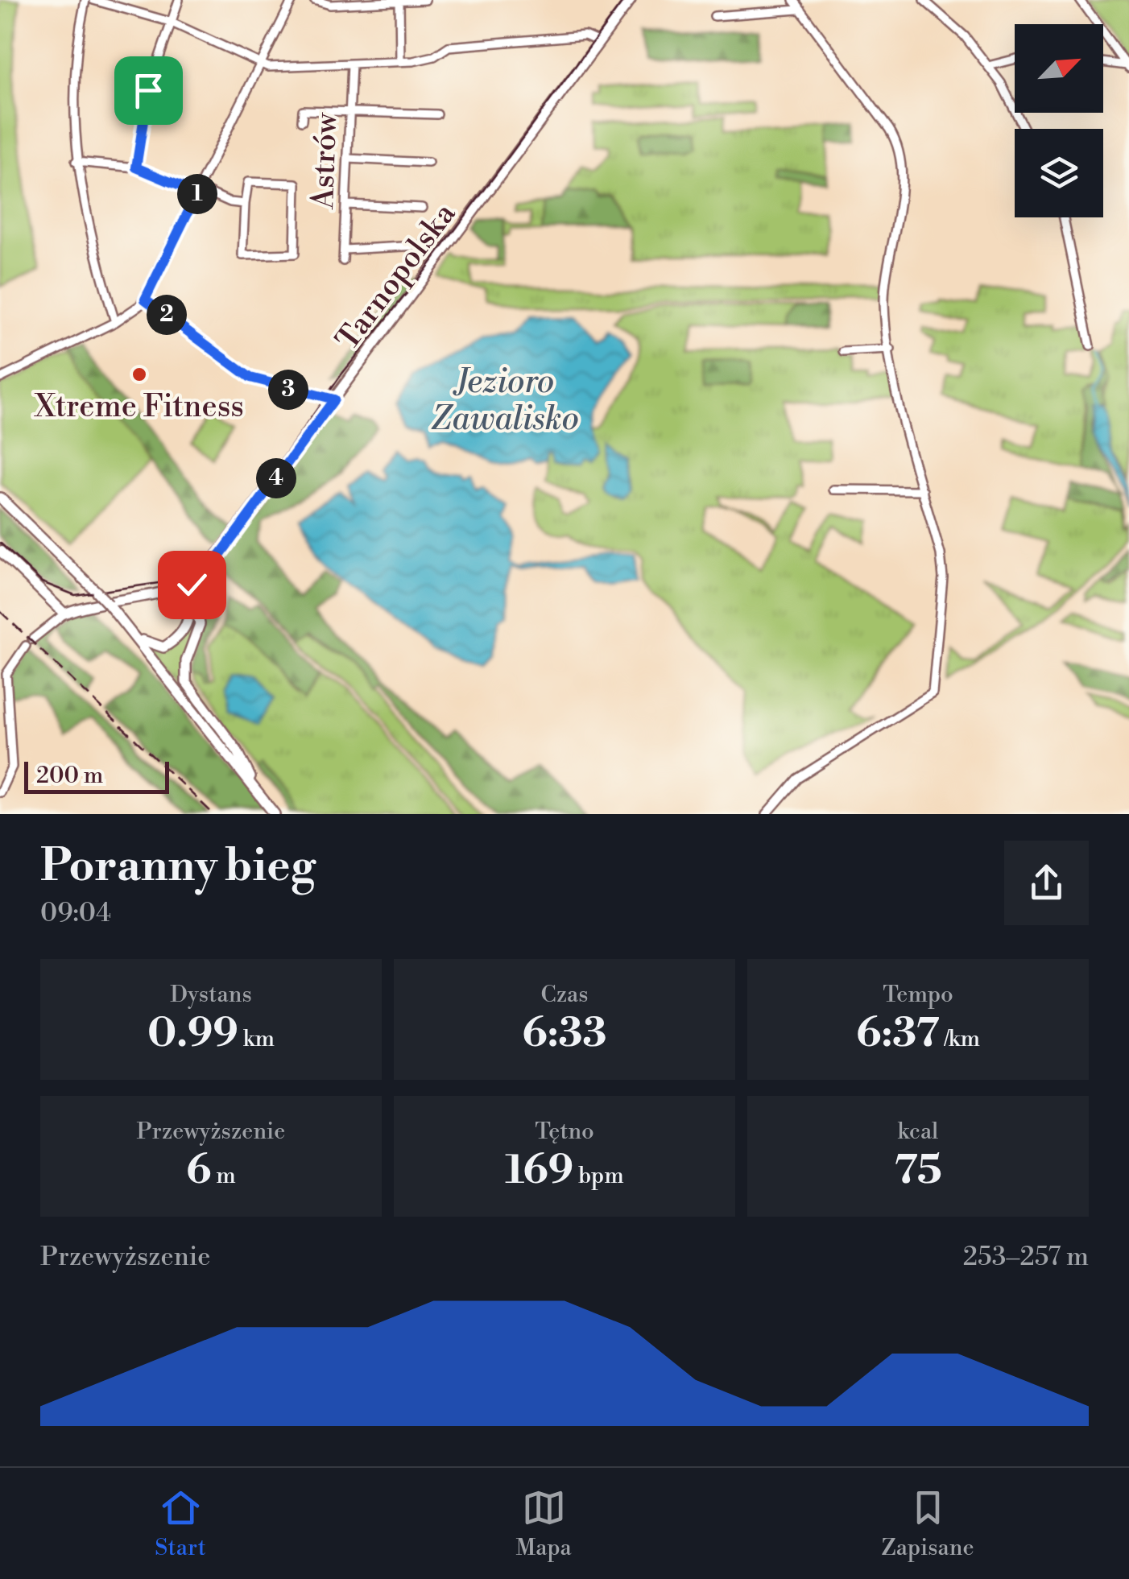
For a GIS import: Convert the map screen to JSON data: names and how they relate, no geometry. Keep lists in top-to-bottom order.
{
  "streets": {
    "main road": ["Tarnopolska"],
    "street": ["Astrów"]
  },
  "water": ["Jezioro Zawalisko"],
  "places": ["Xtreme Fitness"],
  "scale_bar": "200 m",
  "north": "top right",
  "page": {
    "pins": [
      "1",
      "2",
      "3",
      "4"
    ],
    "scale": "200 m",
    "heading": ["Poranny bieg", "09:04"],
    "stats": [
      ["Dystans", "0.99 km"],
      ["Czas", "6:33"],
      ["Tempo", "6:37 /km"],
      ["Przewyższenie", "6 m"],
      ["Tętno", "169 bpm"],
      ["kcal", "75"]
    ],
    "chart": ["Przewyższenie", "253–257 m"],
    "tabs": ["Start", "Mapa", "Zapisane"]
  }
}
